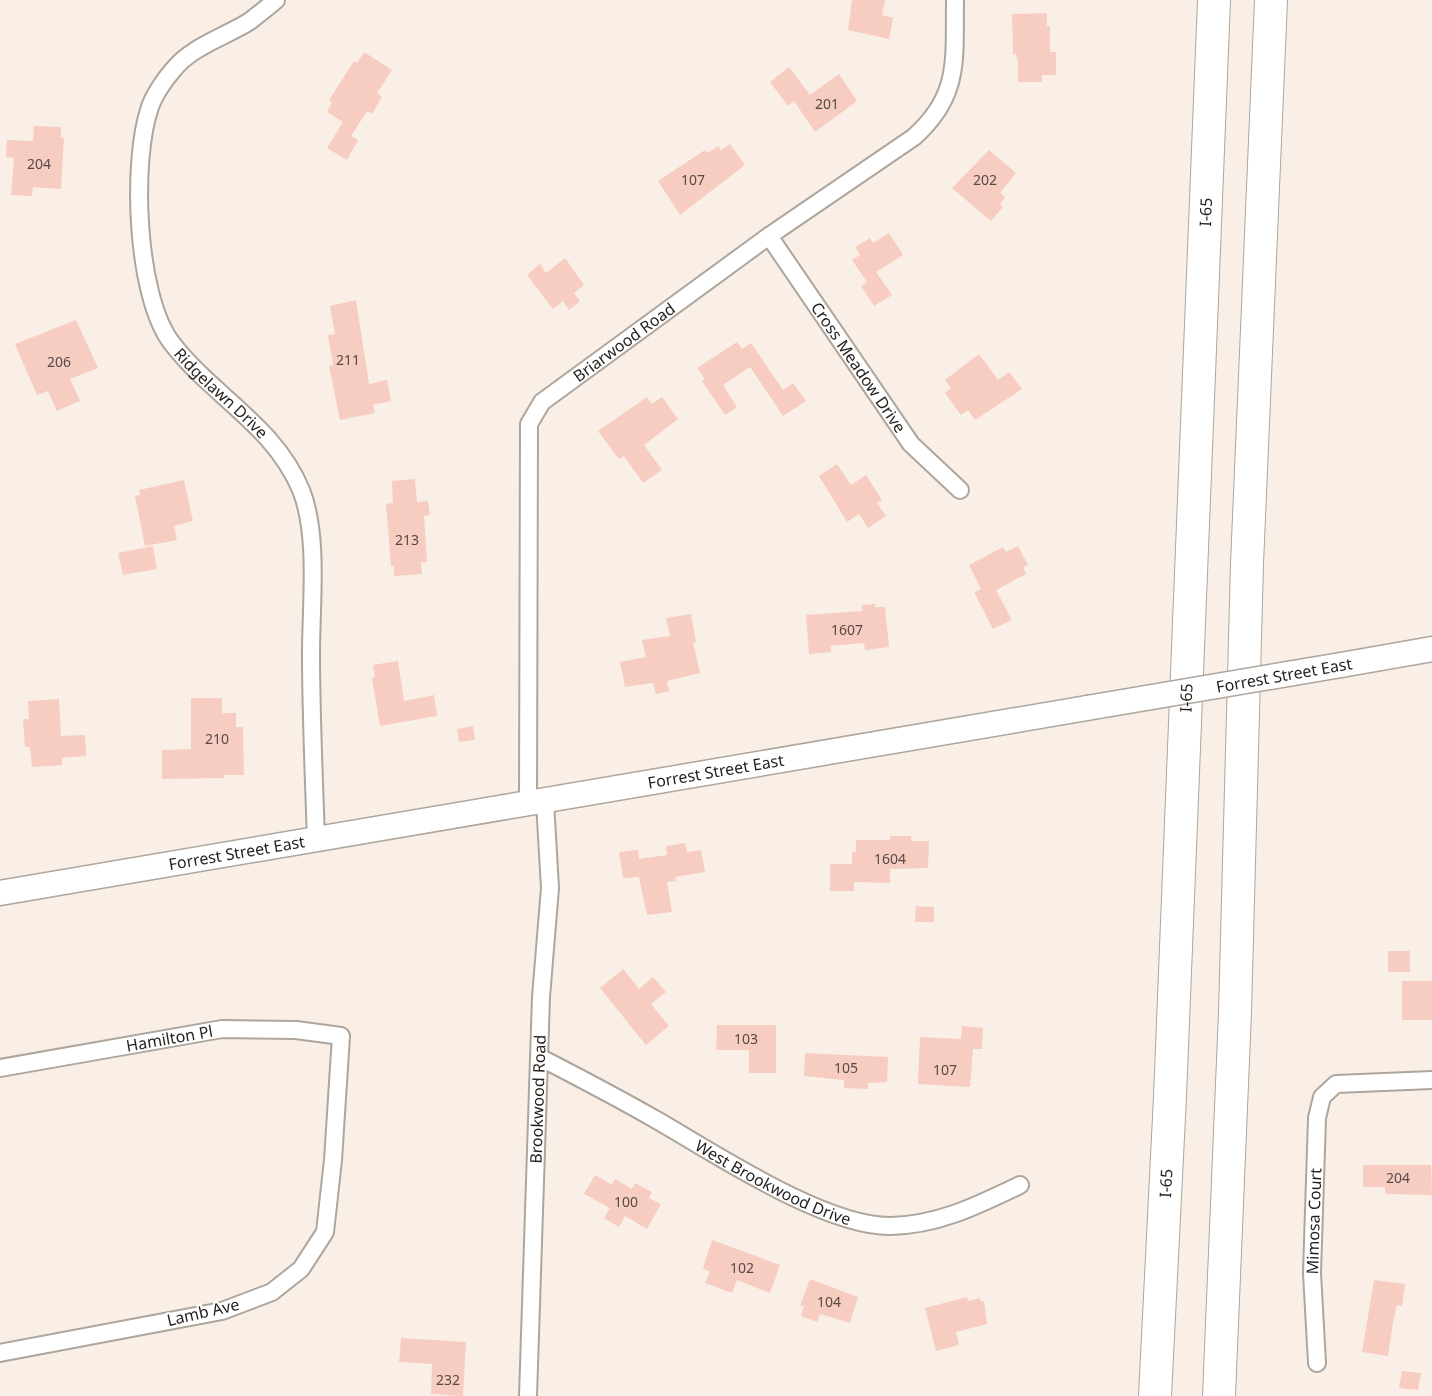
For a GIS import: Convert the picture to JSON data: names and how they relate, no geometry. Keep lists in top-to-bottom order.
{
  "streets": {
    "highway": ["I-65"],
    "street": [
      "Briarwood Road",
      "Cross Meadow Drive",
      "Ridgelawn Drive",
      "Forrest Street East",
      "Hamilton Pl",
      "Brookwood Road",
      "West Brookwood Drive",
      "Mimosa Court",
      "Lamb Ave"
    ]
  },
  "crossings": [
    ["Briarwood Road", "Cross Meadow Drive"],
    ["Briarwood Road", "Forrest Street East"],
    ["Briarwood Road", "Brookwood Road"],
    ["Ridgelawn Drive", "Forrest Street East"],
    ["Forrest Street East", "Brookwood Road"],
    ["Hamilton Pl", "Lamb Ave"],
    ["Brookwood Road", "West Brookwood Drive"]
  ],
  "house_numbers": [
    "201",
    "204",
    "107",
    "202",
    "211",
    "206",
    "213",
    "1607",
    "210",
    "1604",
    "103",
    "105",
    "107",
    "204",
    "100",
    "102",
    "104",
    "232"
  ]
}
